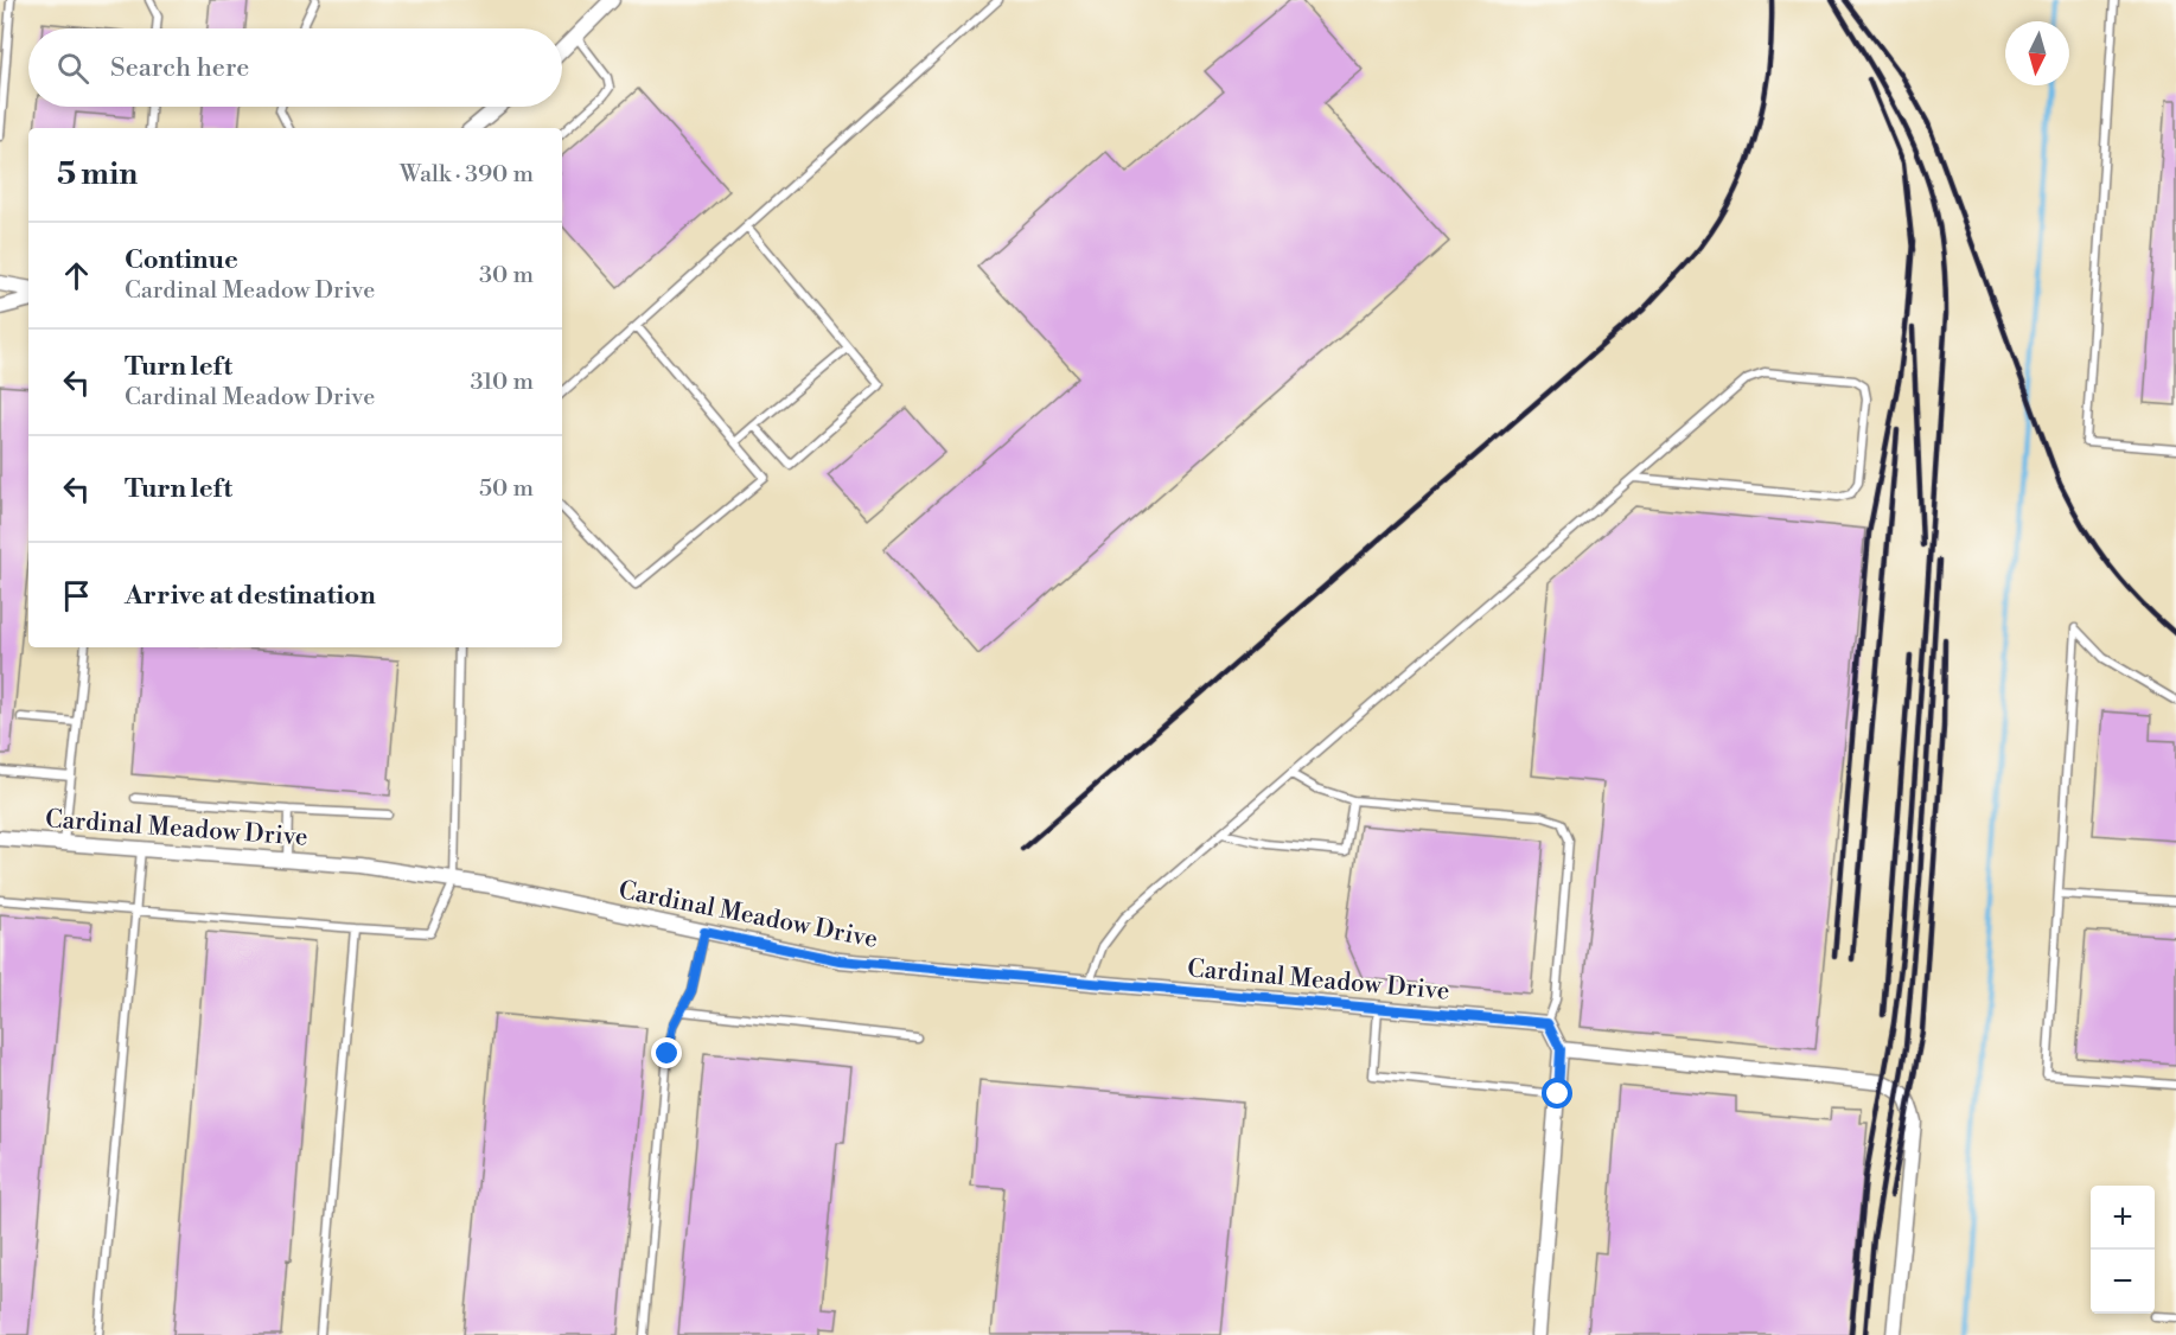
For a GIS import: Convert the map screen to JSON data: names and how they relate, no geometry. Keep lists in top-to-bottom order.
{
  "streets": {
    "street": ["Cardinal Meadow Drive"]
  },
  "north": "bottom",
  "page": {
    "search": "Search here",
    "heading": ["5 min", "Walk · 390 m"],
    "list": [
      ["Continue", "Cardinal Meadow Drive", "30 m"],
      ["Turn left", "Cardinal Meadow Drive", "310 m"],
      ["Turn left", "50 m"],
      "Arrive at destination"
    ],
    "map_buttons": ["+", "−"]
  }
}
